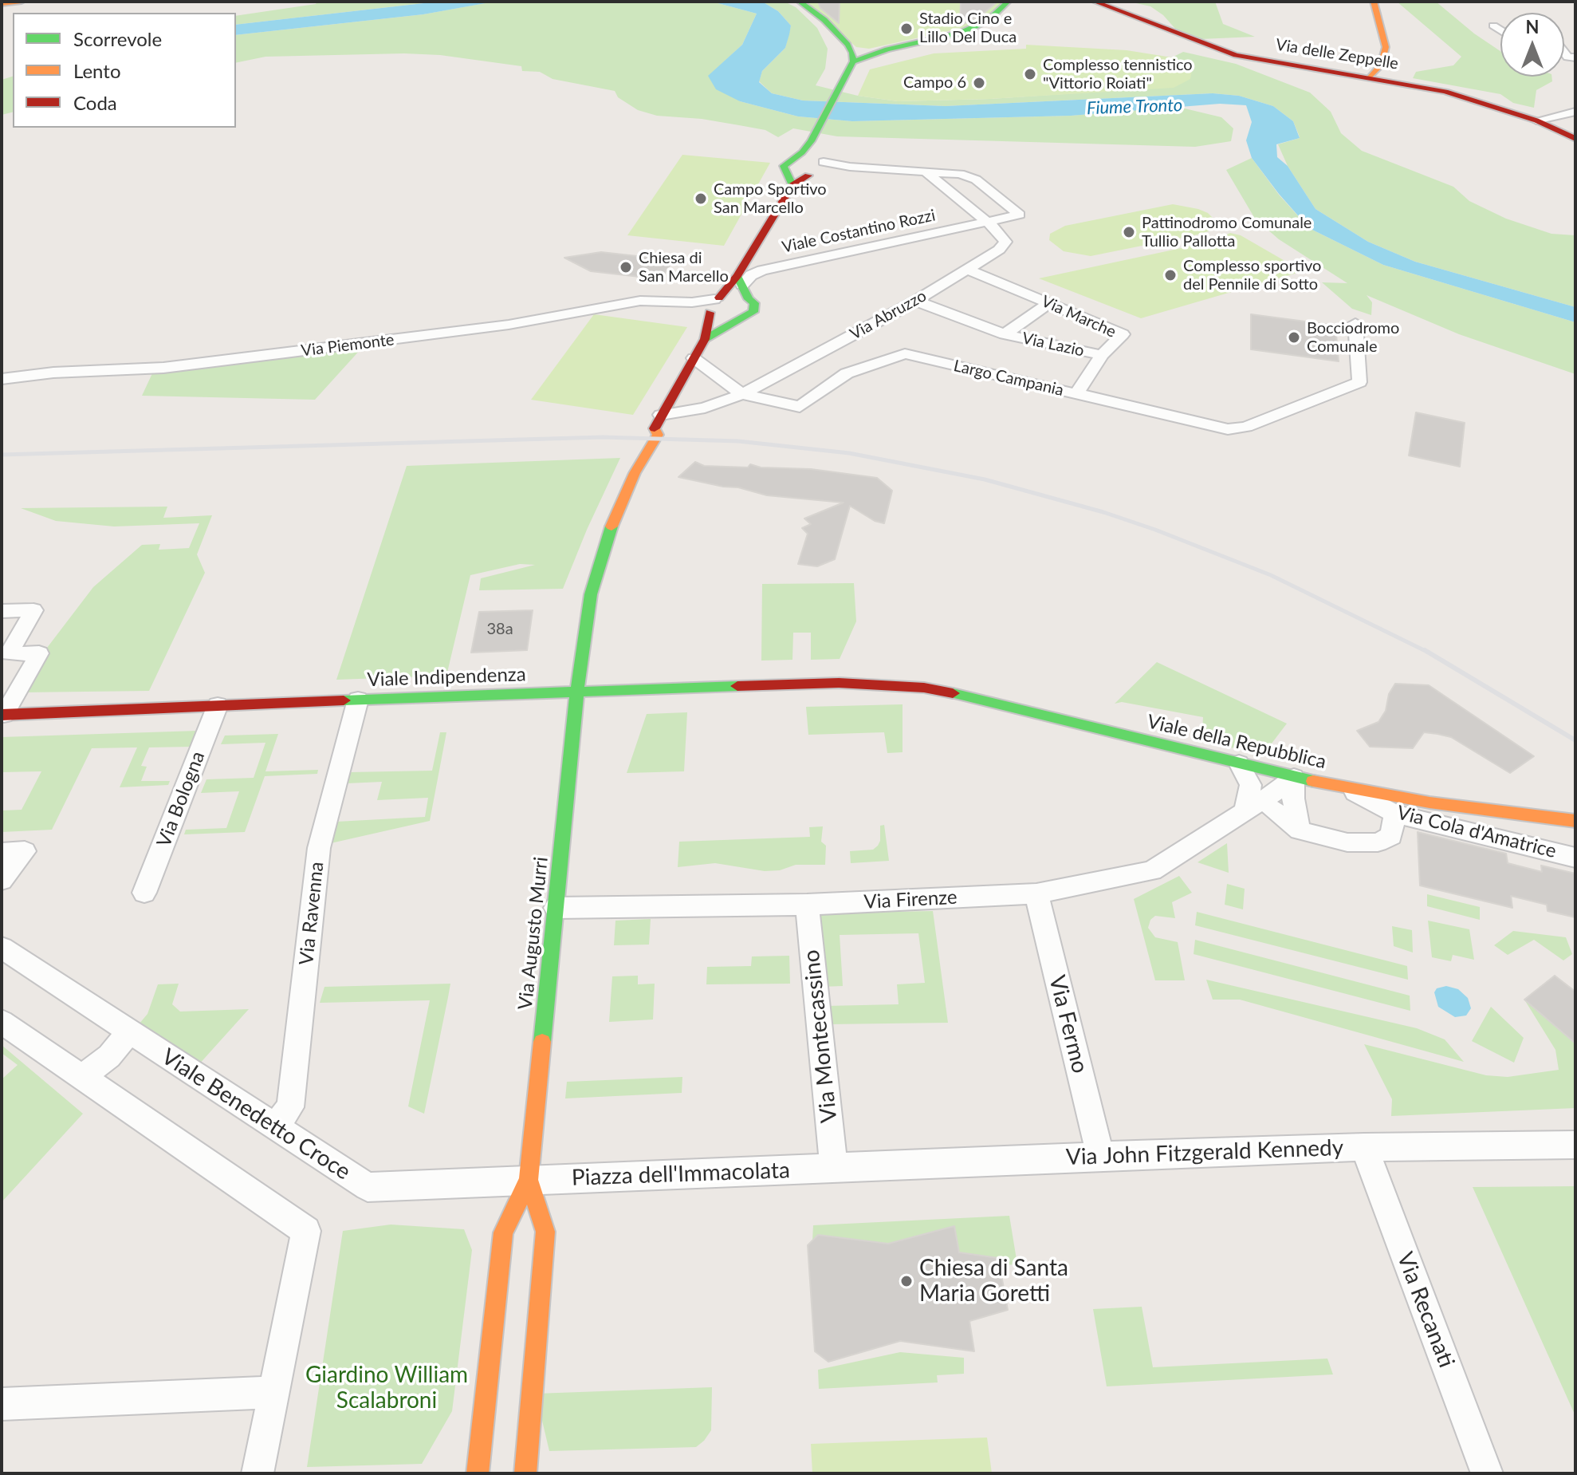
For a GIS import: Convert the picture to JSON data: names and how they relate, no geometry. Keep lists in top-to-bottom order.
{
  "streets": {
    "street": [
      "Via delle Zeppelle",
      "Viale Costantino Rozzi",
      "Via Abruzzo",
      "Via Marche",
      "Via Lazio",
      "Via Piemonte",
      "Largo Campania",
      "Viale Indipendenza",
      "Viale della Repubblica",
      "Via Bologna",
      "Via Cola d'Amatrice",
      "Via Firenze",
      "Via Ravenna",
      "Via Augusto Murri",
      "Via Fermo",
      "Via Montecassino",
      "Viale Benedetto Croce",
      "Via John Fitzgerald Kennedy",
      "Piazza dell'Immacolata",
      "Via Recanati"
    ]
  },
  "crossings": [
    ["Viale Costantino Rozzi", "Via Abruzzo"],
    ["Viale Costantino Rozzi", "Via Piemonte"],
    ["Via Abruzzo", "Via Marche"],
    ["Via Abruzzo", "Via Lazio"],
    ["Via Abruzzo", "Largo Campania"],
    ["Via Abruzzo", "Via Augusto Murri"],
    ["Via Marche", "Via Lazio"],
    ["Via Marche", "Largo Campania"],
    ["Viale Indipendenza", "Viale della Repubblica"],
    ["Viale Indipendenza", "Via Bologna"],
    ["Viale Indipendenza", "Via Ravenna"],
    ["Viale Indipendenza", "Via Augusto Murri"],
    ["Viale della Repubblica", "Via Cola d'Amatrice"],
    ["Viale della Repubblica", "Via Firenze"],
    ["Via Firenze", "Via Augusto Murri"],
    ["Via Firenze", "Via Fermo"],
    ["Via Firenze", "Via Montecassino"],
    ["Via Ravenna", "Viale Benedetto Croce"],
    ["Via Augusto Murri", "Piazza dell'Immacolata"],
    ["Via Fermo", "Via John Fitzgerald Kennedy"],
    ["Via Montecassino", "Via John Fitzgerald Kennedy"],
    ["Via Montecassino", "Piazza dell'Immacolata"],
    ["Viale Benedetto Croce", "Piazza dell'Immacolata"],
    ["Via John Fitzgerald Kennedy", "Piazza dell'Immacolata"],
    ["Via John Fitzgerald Kennedy", "Via Recanati"]
  ],
  "water": ["Fiume Tronto"],
  "parks": ["Giardino William Scalabroni"],
  "places": [
    "Stadio Cino e Lillo Del Duca",
    "Complesso tennistico \"Vittorio Roiati\"",
    "Campo 6",
    "Campo Sportivo San Marcello",
    "Pattinodromo Comunale Tullio Pallotta",
    "Chiesa di San Marcello",
    "Complesso sportivo del Pennile di Sotto",
    "Bocciodromo Comunale",
    "Chiesa di Santa Maria Goretti"
  ],
  "house_numbers": ["38a"],
  "legend": ["Scorrevole", "Lento", "Coda"],
  "north": "top"
}
